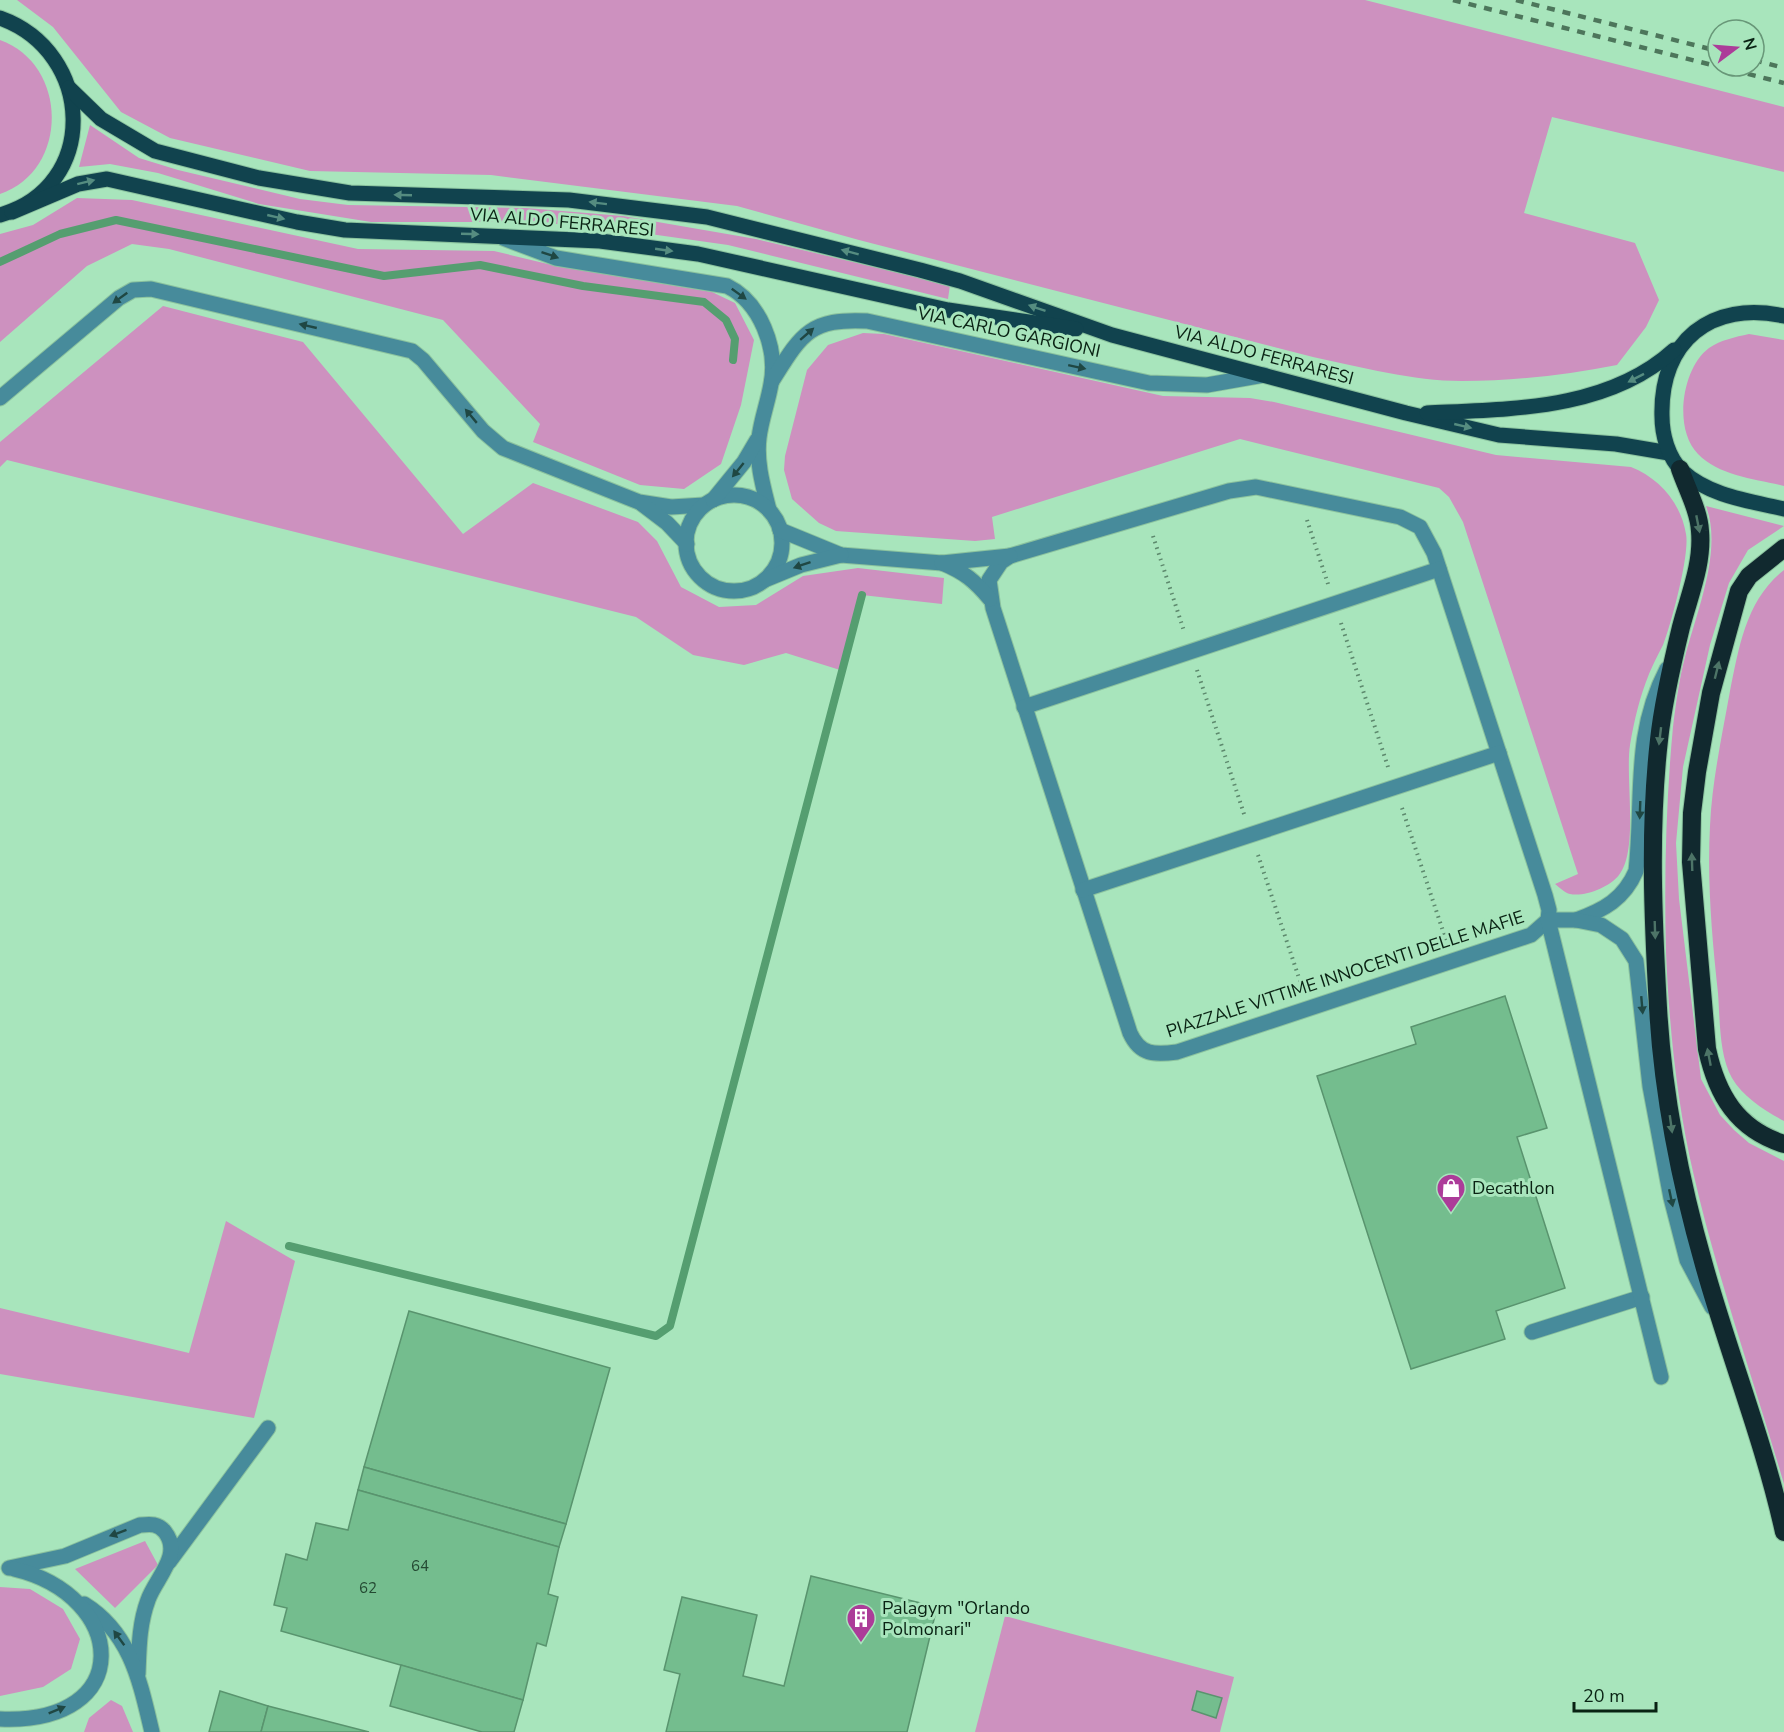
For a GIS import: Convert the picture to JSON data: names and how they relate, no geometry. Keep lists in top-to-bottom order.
{
  "streets": {
    "main road": ["VIA ALDO FERRARESI"],
    "street": ["VIA CARLO GARGIONI", "PIAZZALE VITTIME INNOCENTI DELLE MAFIE"]
  },
  "crossings": [
    ["VIA ALDO FERRARESI", "VIA CARLO GARGIONI"]
  ],
  "places": {
    "shop": ["Decathlon"],
    "building": ["Palagym \"Orlando Polmonari\""]
  },
  "house_numbers": ["64", "62"],
  "scale_bar": "20 m",
  "north": "right"
}
